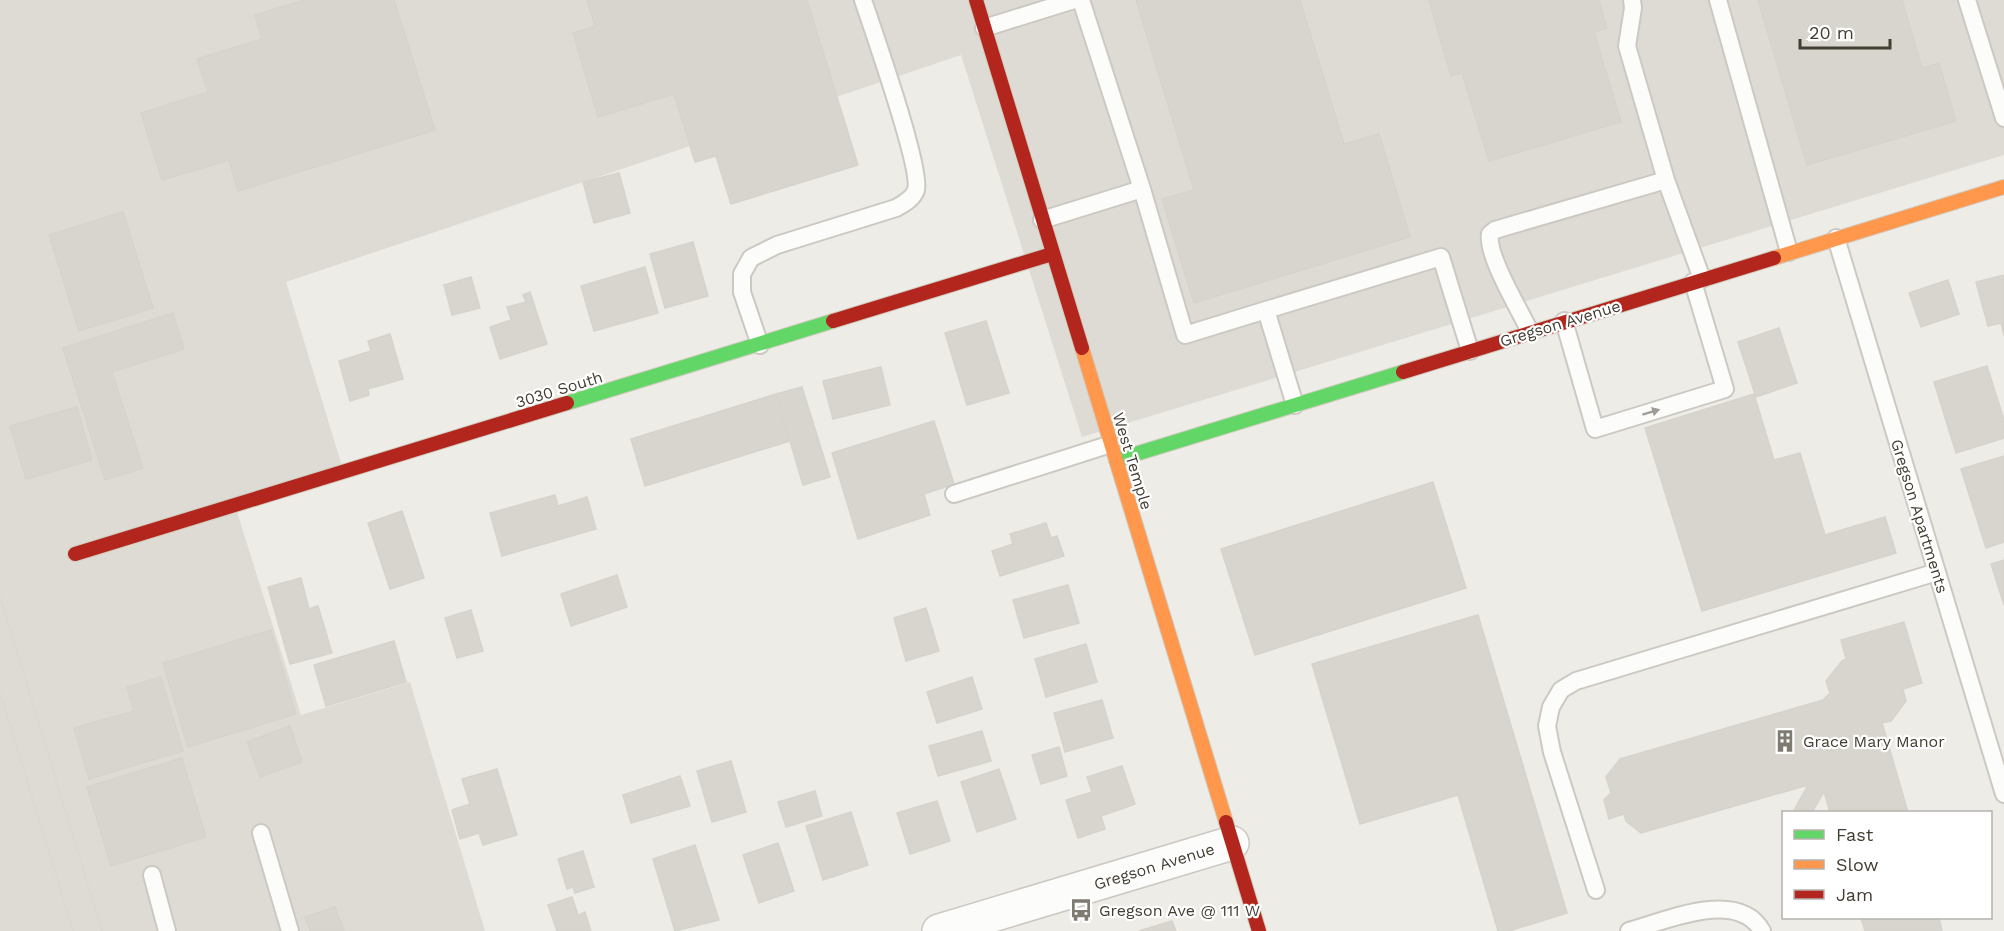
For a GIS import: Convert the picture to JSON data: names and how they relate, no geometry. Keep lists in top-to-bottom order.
{
  "streets": {
    "street": ["Gregson Avenue", "3030 South", "West Temple"],
    "lane": ["Gregson Apartments"]
  },
  "crossings": [
    ["Gregson Avenue", "West Temple"],
    ["Gregson Avenue", "Gregson Apartments"],
    ["3030 South", "West Temple"]
  ],
  "places": {
    "building": ["Grace Mary Manor"],
    "bus stop": ["Gregson Ave @ 111 W"]
  },
  "legend": ["Fast", "Slow", "Jam"],
  "scale_bar": "20 m"
}
